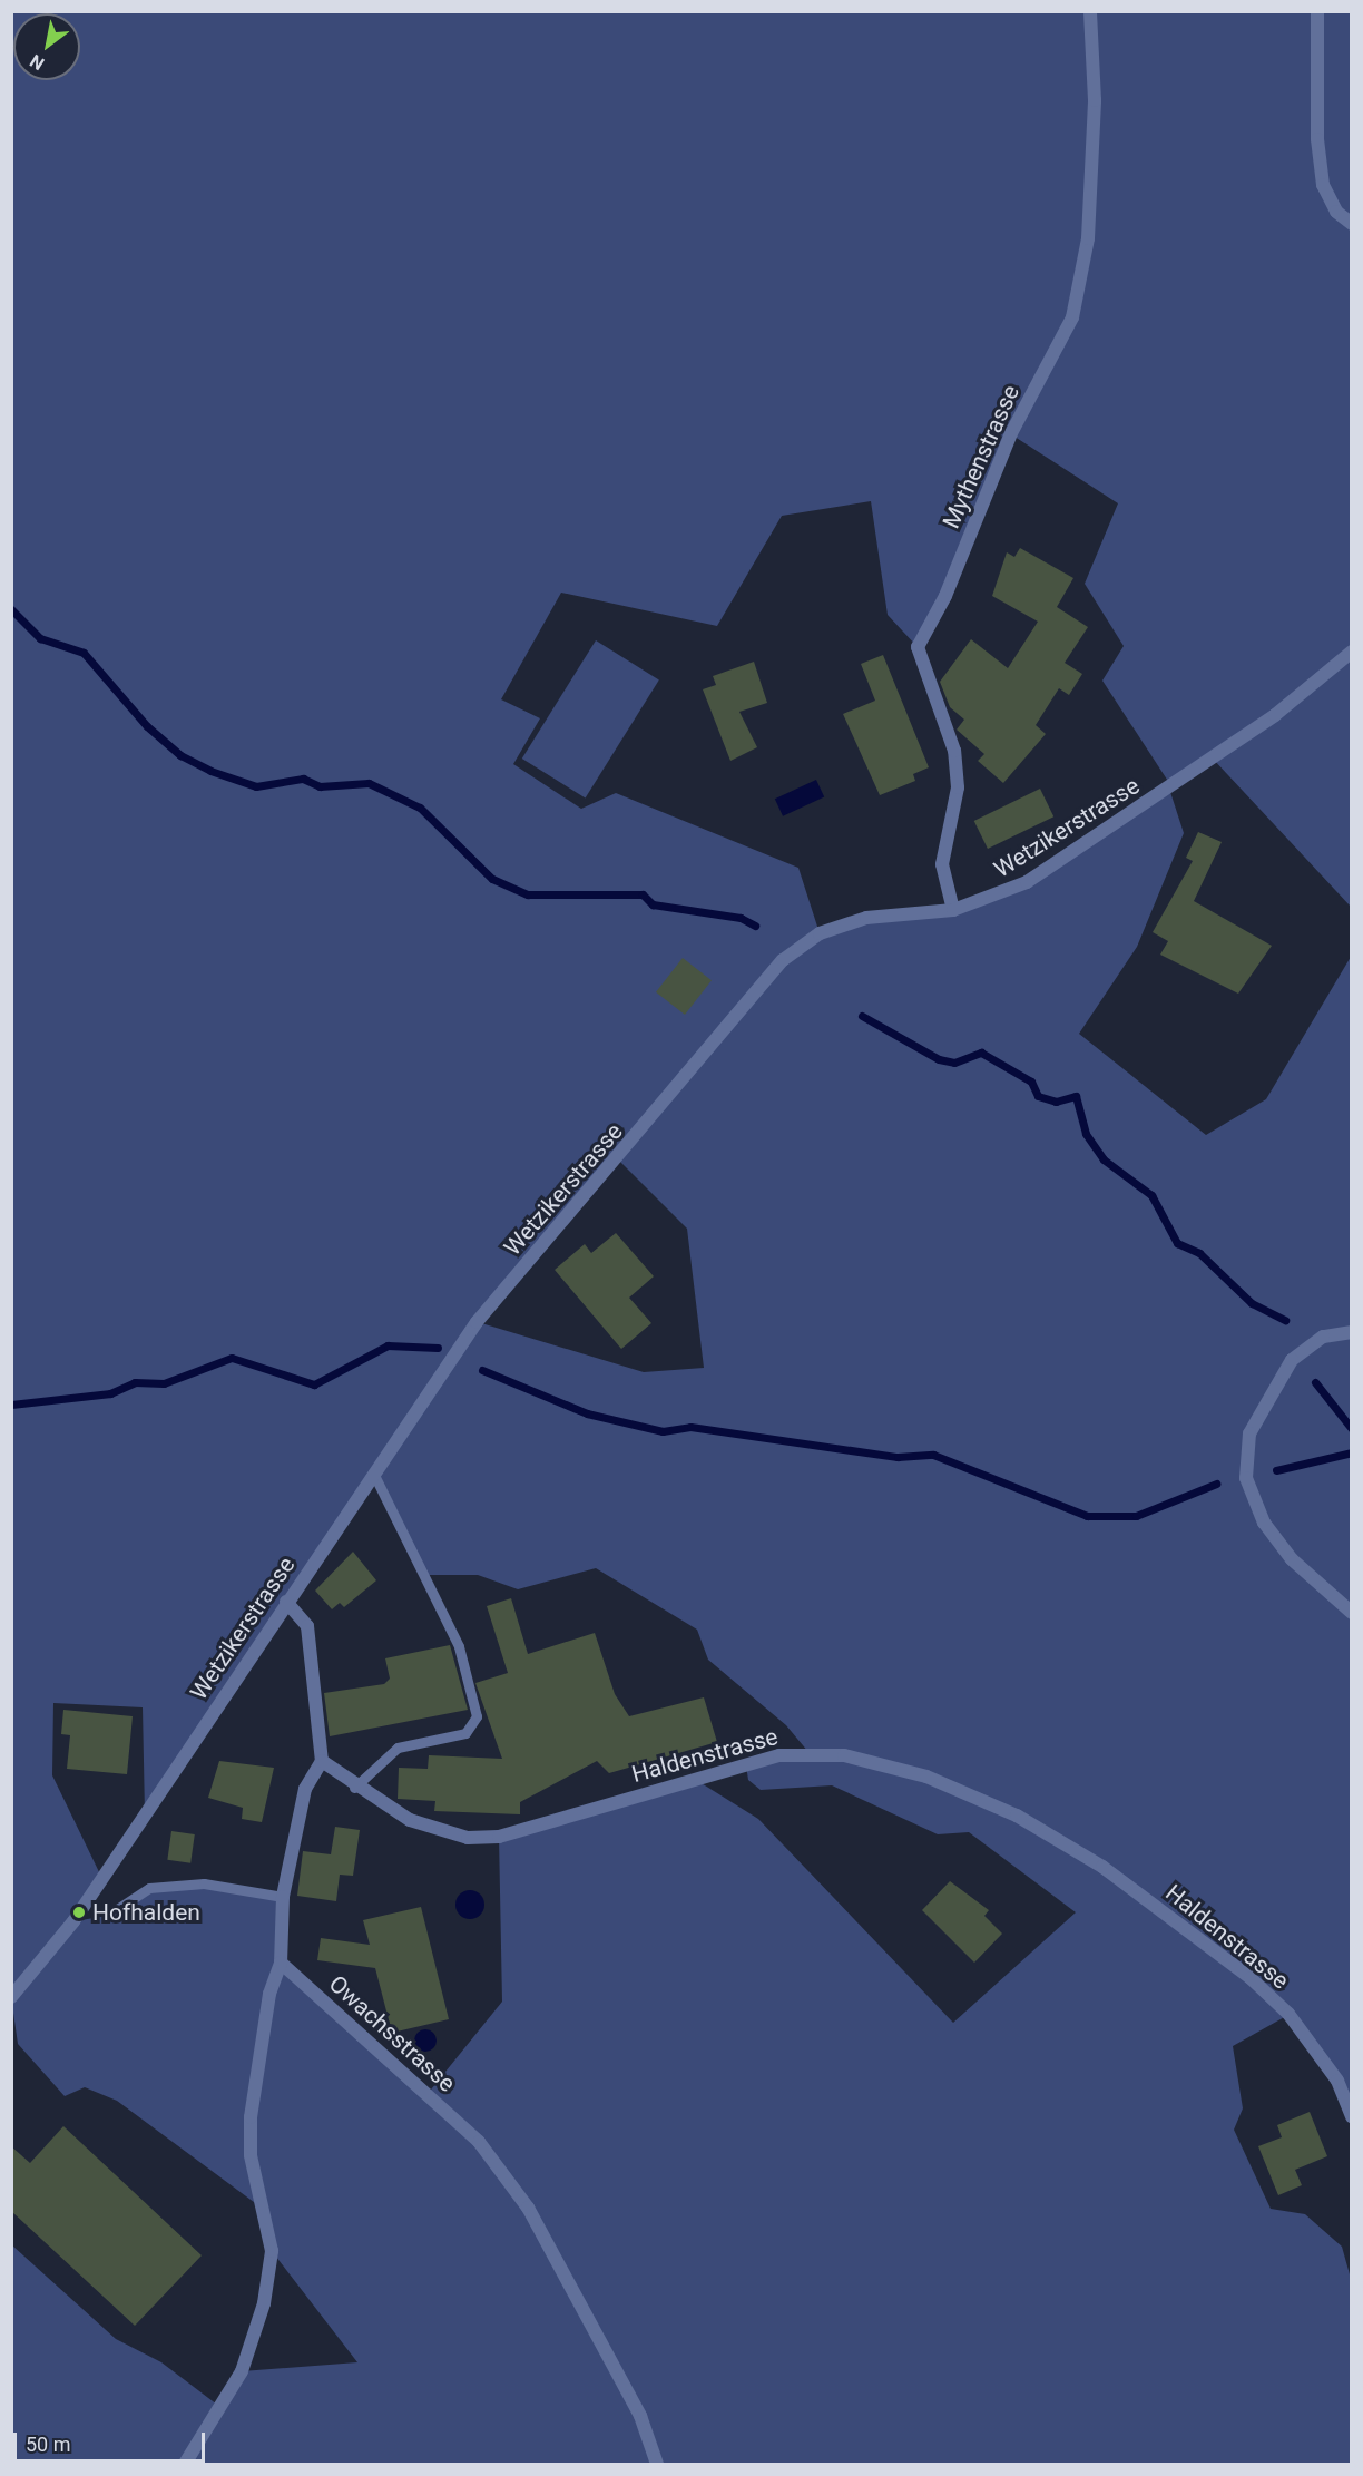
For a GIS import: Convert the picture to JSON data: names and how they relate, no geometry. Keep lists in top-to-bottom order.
{
  "streets": {
    "street": [
      "Mythenstrasse",
      "Wetzikerstrasse",
      "Haldenstrasse",
      "Owachsstrasse"
    ]
  },
  "crossings": [
    ["Mythenstrasse", "Wetzikerstrasse"]
  ],
  "places": ["Hofhalden"],
  "scale_bar": "50 m",
  "north": "bottom left"
}
